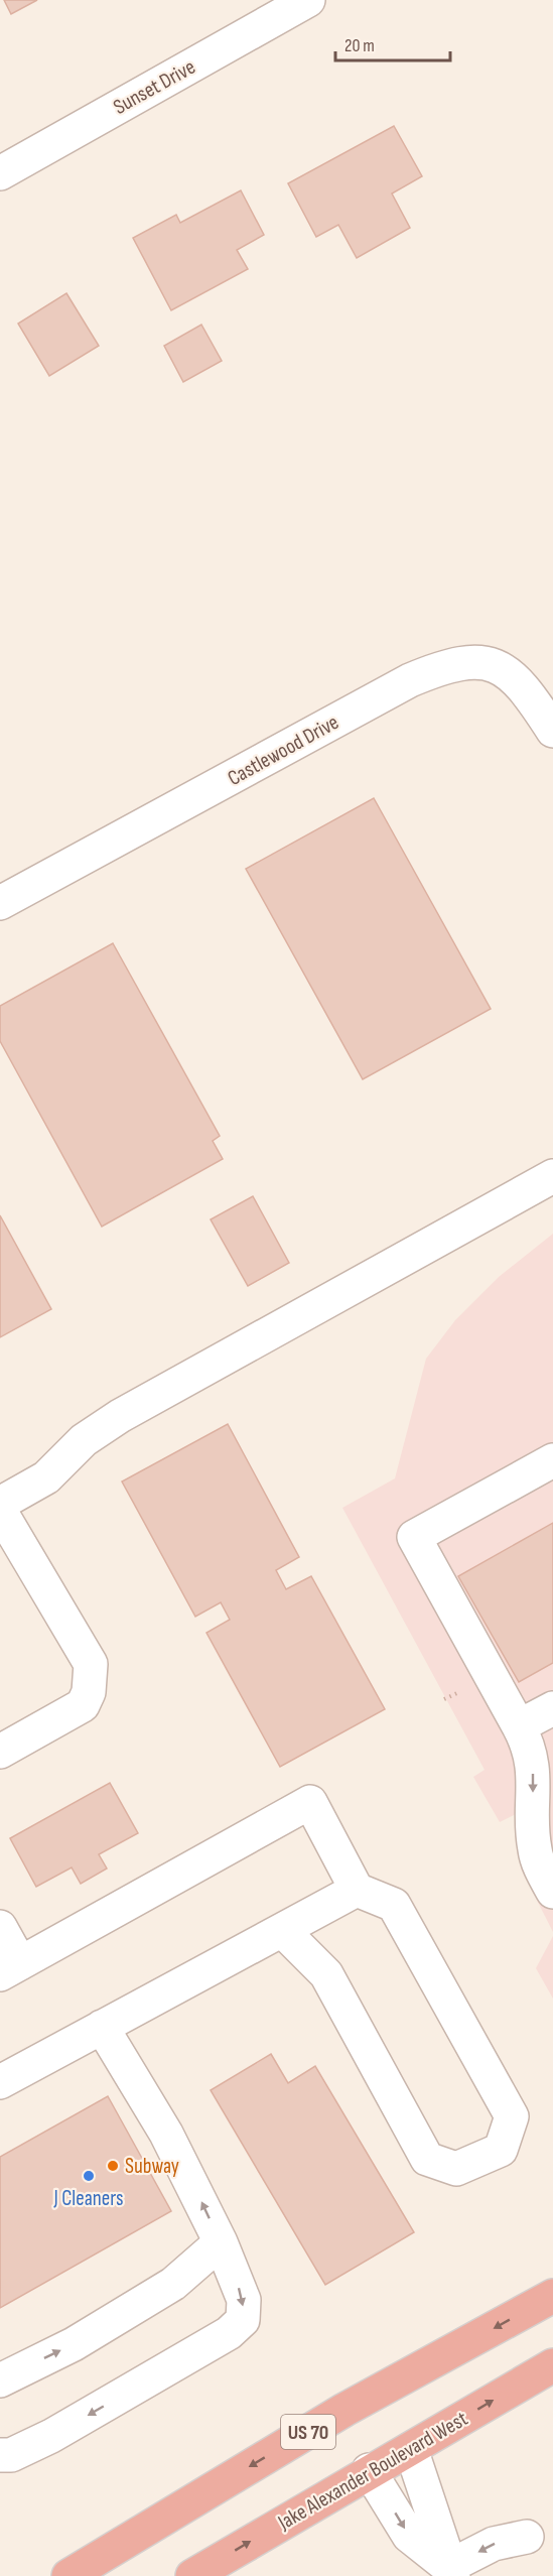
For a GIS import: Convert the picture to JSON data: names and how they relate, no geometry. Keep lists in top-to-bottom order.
{
  "streets": {
    "highway": ["US 70", "Jake Alexander Boulevard West"],
    "street": ["Sunset Drive", "Castlewood Drive"]
  },
  "places": ["Subway", "J Cleaners"],
  "scale_bar": "20 m"
}
